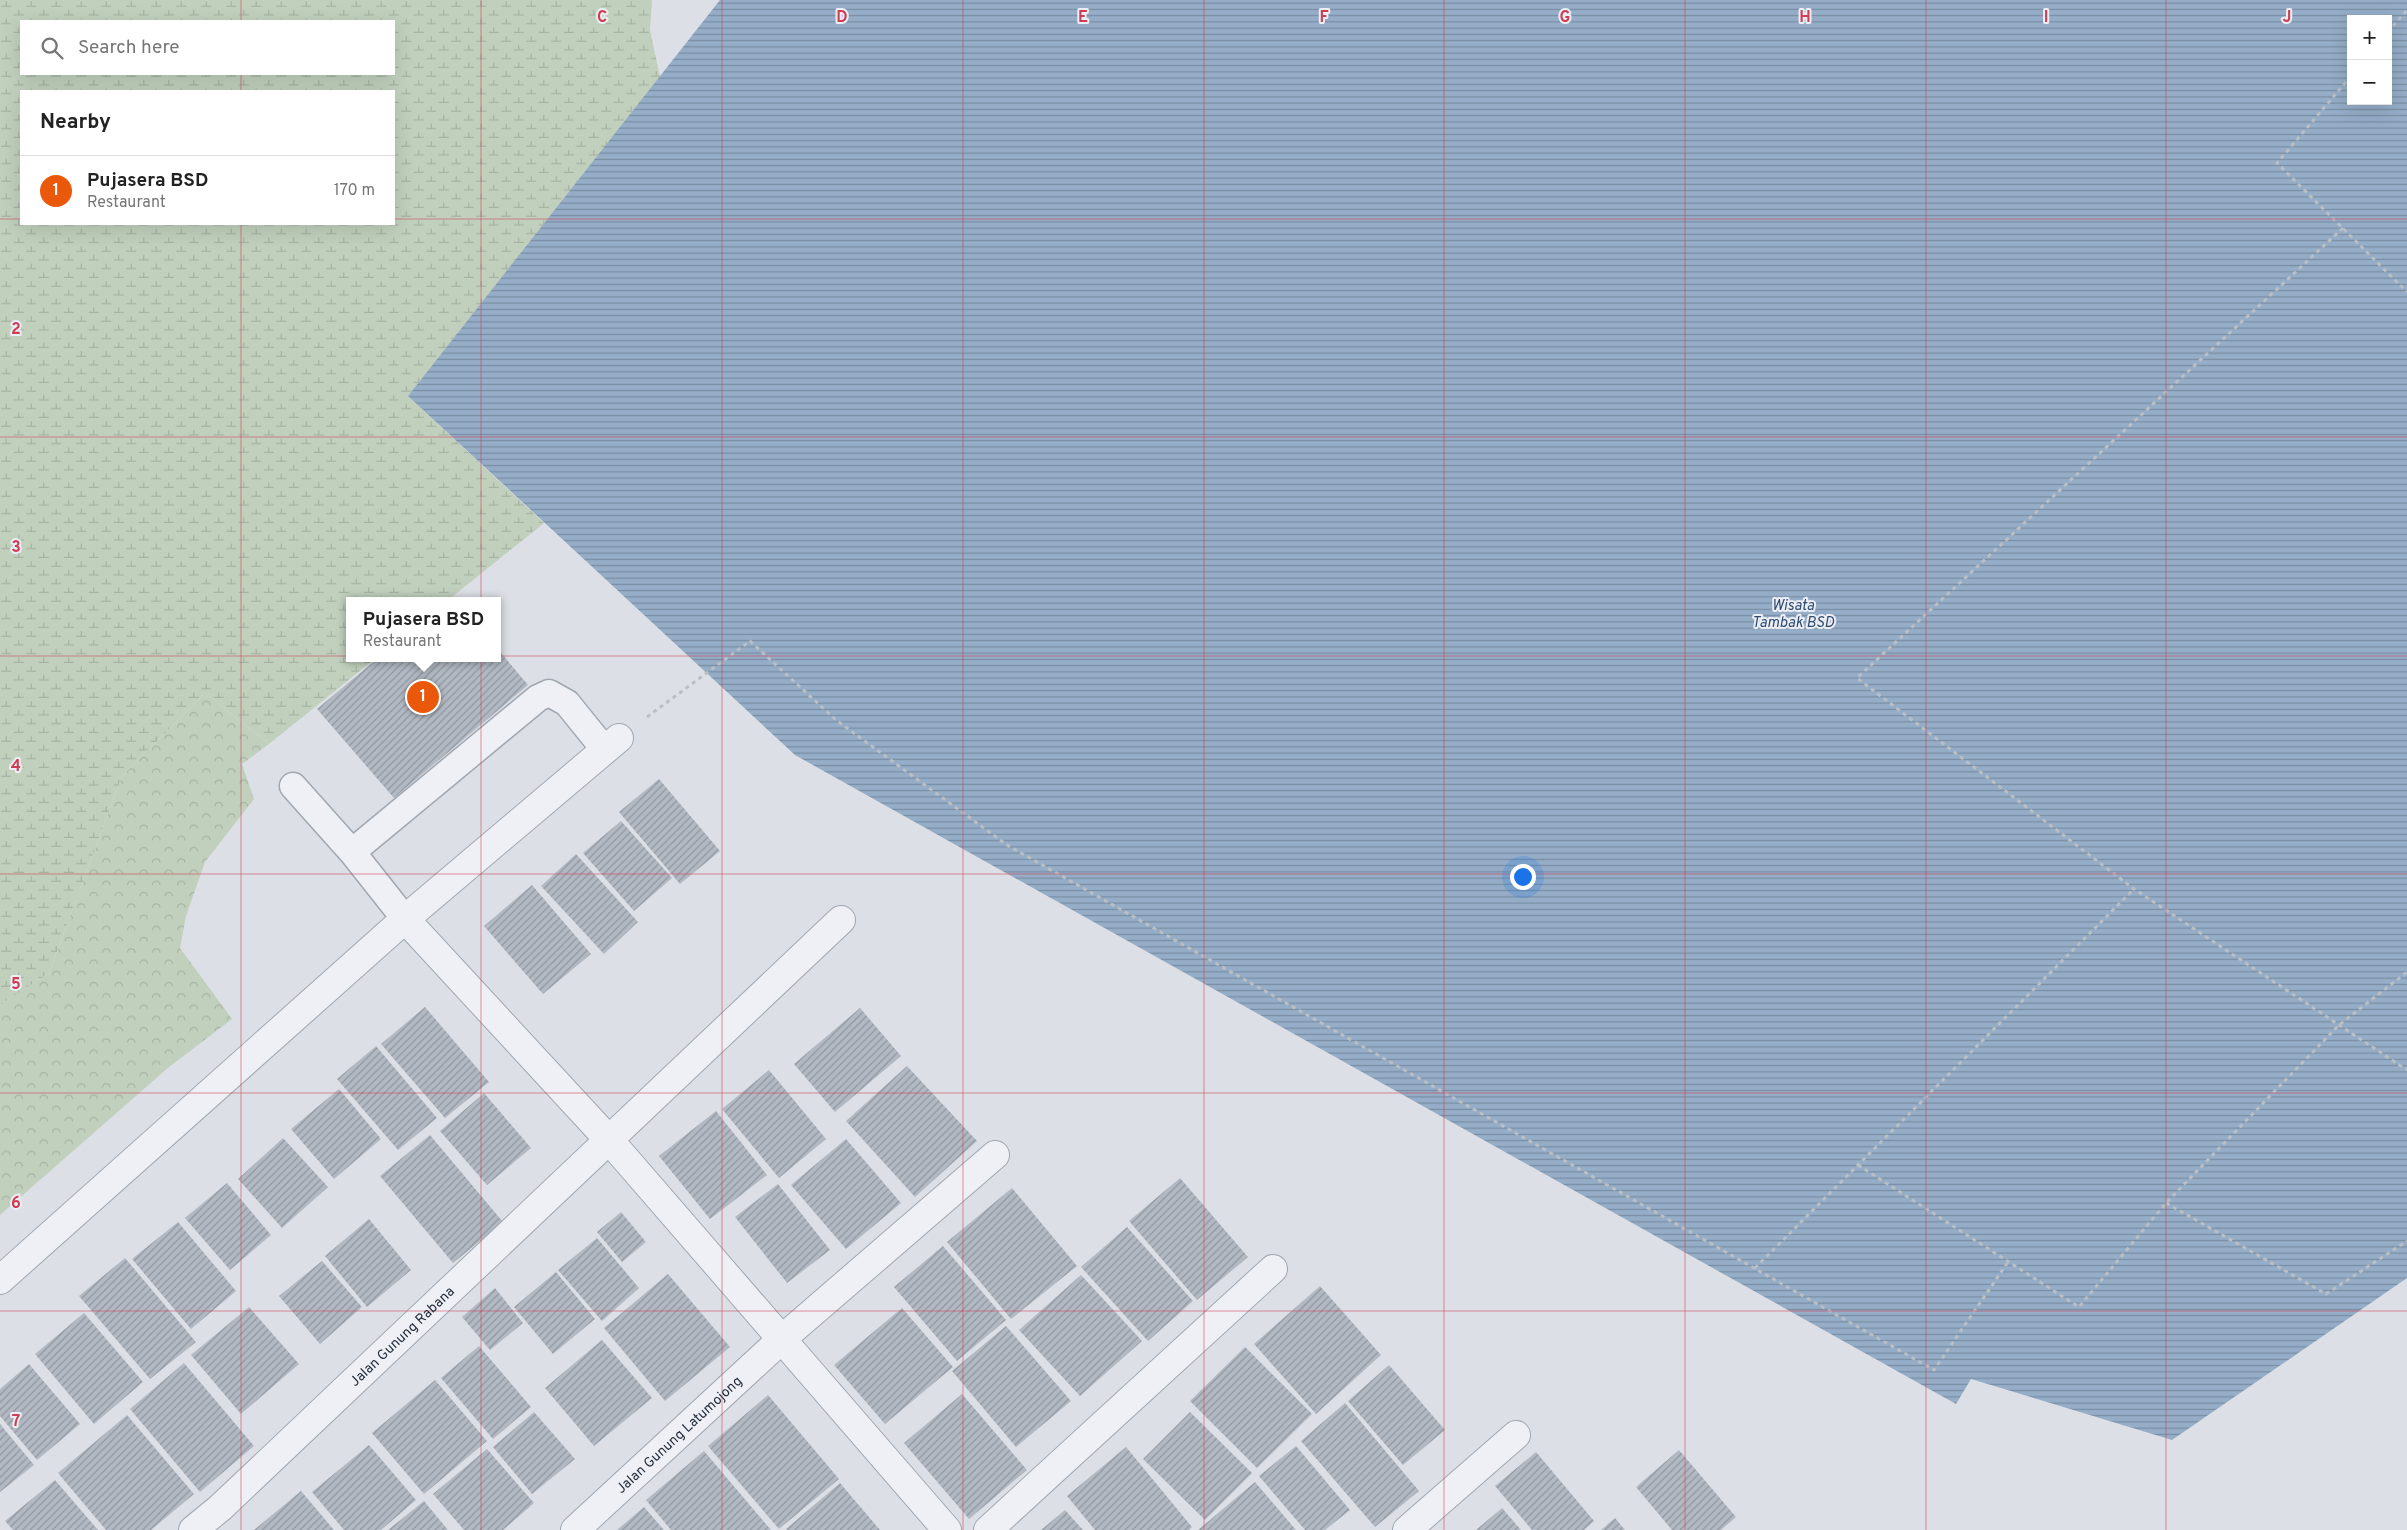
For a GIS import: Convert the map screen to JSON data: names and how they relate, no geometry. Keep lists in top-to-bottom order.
{
  "streets": {
    "street": ["Jalan Gunung Rabana", "Jalan Gunung Latumojong"]
  },
  "water": ["Wisata Tambak BSD"],
  "page": {
    "map_buttons": ["+", "−"],
    "search": "Search here",
    "heading": "Nearby",
    "list": [
      {
        "mark": "1",
        "name": "Pujasera BSD",
        "note": "Restaurant",
        "value": "170 m"
      }
    ],
    "popup": ["Pujasera BSD", "Restaurant"],
    "pins": "1"
  },
  "grid": {
    "columns": [
      "C",
      "D",
      "E",
      "F",
      "G",
      "H",
      "I",
      "J"
    ],
    "rows": [
      "2",
      "3",
      "4",
      "5",
      "6",
      "7"
    ]
  }
}
